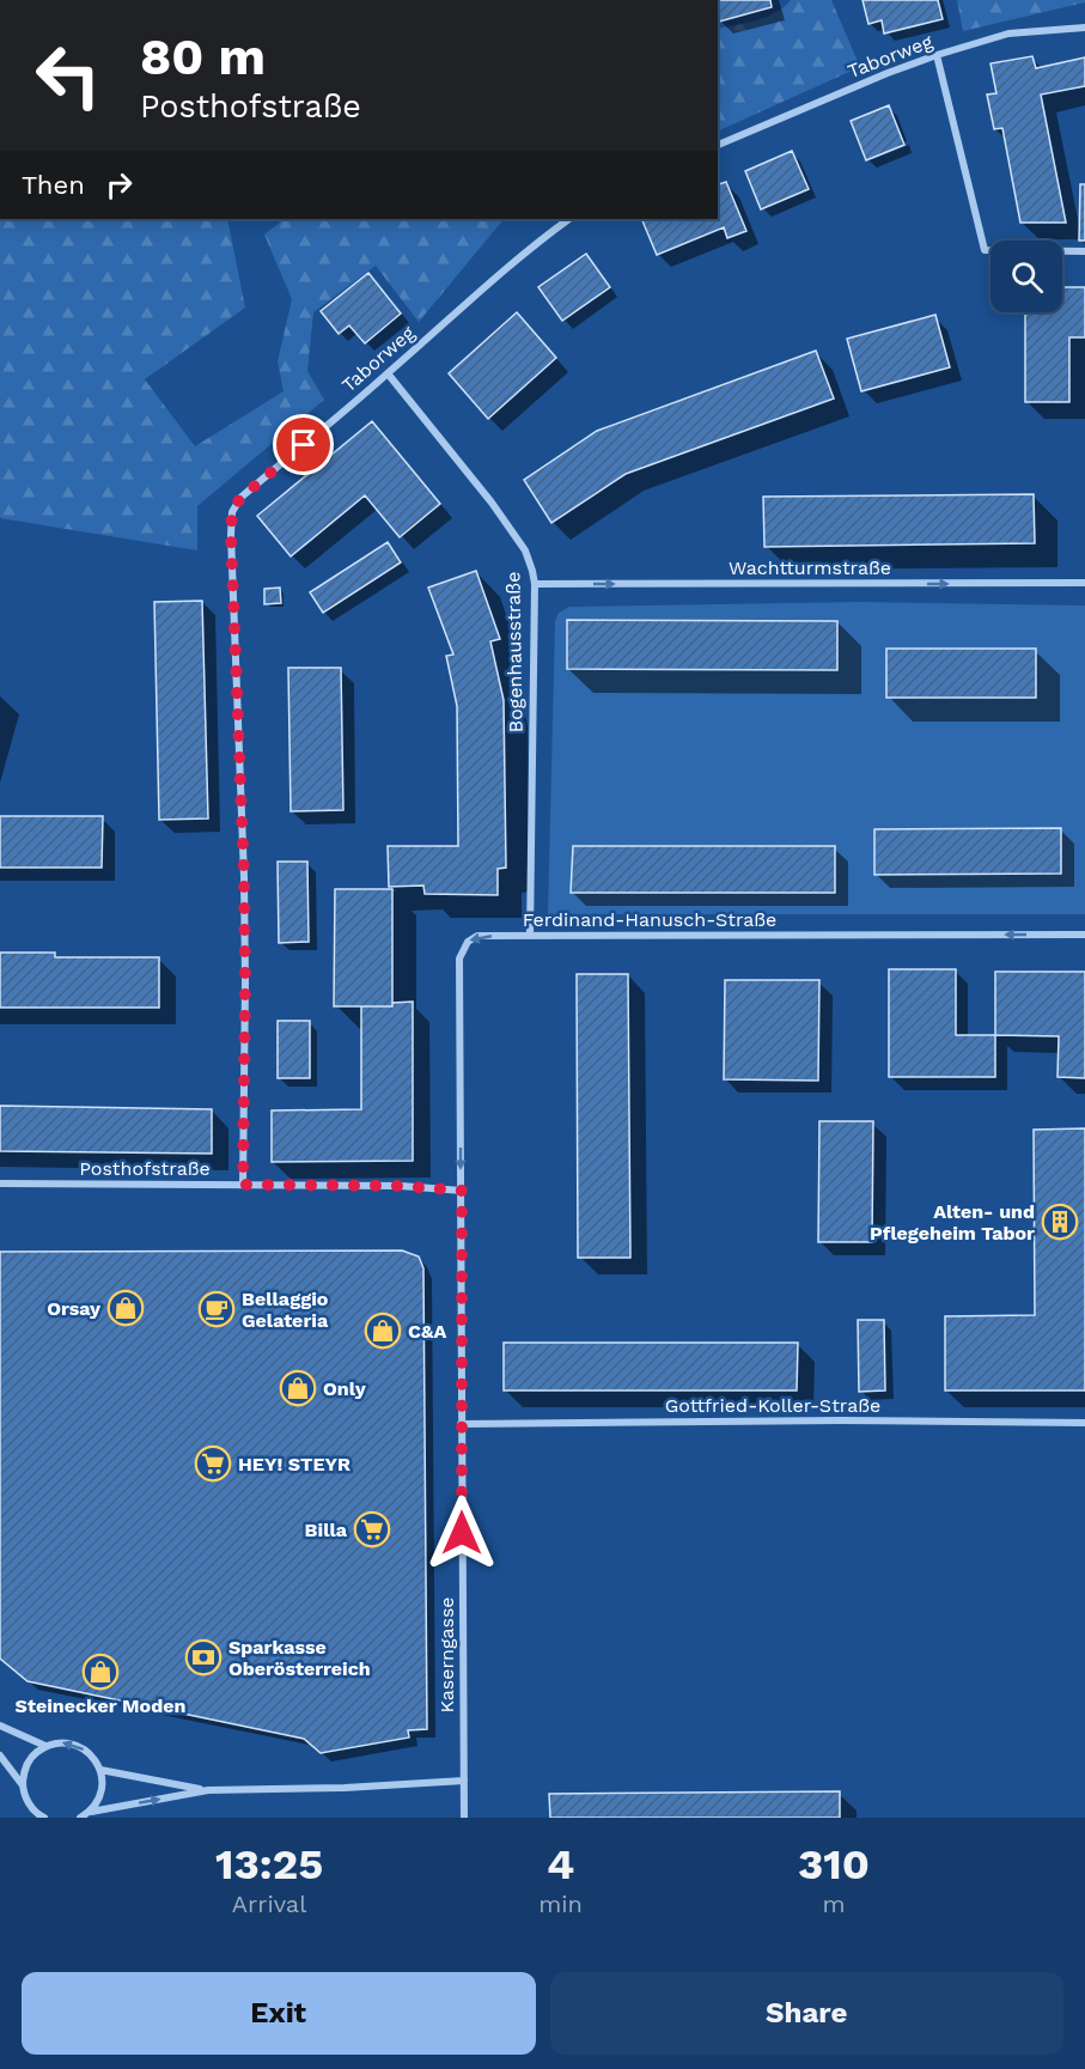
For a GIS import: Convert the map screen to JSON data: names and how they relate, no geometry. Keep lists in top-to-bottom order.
{
  "streets": {
    "street": [
      "Taborweg",
      "Wachtturmstraße",
      "Bogenhausstraße",
      "Ferdinand-Hanusch-Straße",
      "Posthofstraße",
      "Gottfried-Koller-Straße",
      "Kaserngasse"
    ]
  },
  "crossings": [
    ["Taborweg", "Bogenhausstraße"],
    ["Taborweg", "Posthofstraße"],
    ["Wachtturmstraße", "Bogenhausstraße"],
    ["Bogenhausstraße", "Ferdinand-Hanusch-Straße"],
    ["Ferdinand-Hanusch-Straße", "Posthofstraße"],
    ["Ferdinand-Hanusch-Straße", "Kaserngasse"],
    ["Posthofstraße", "Kaserngasse"],
    ["Gottfried-Koller-Straße", "Kaserngasse"]
  ],
  "one_way": ["Wachtturmstraße"],
  "places": {
    "building": ["Alten- und Pflegeheim Tabor"],
    "shop": [
      "Orsay",
      "C&A",
      "Only",
      "Steinecker Moden"
    ],
    "cafe": ["Bellaggio Gelateria"],
    "supermarket": ["HEY! STEYR", "Billa"],
    "bank": ["Sparkasse Oberösterreich"]
  },
  "page": {
    "turn": ["80 m", "Posthofstraße"],
    "then": "Then",
    "eta": [
      "13:25",
      "Arrival",
      "4",
      "min",
      "310",
      "m"
    ],
    "buttons": ["Exit", "Share"]
  }
}
